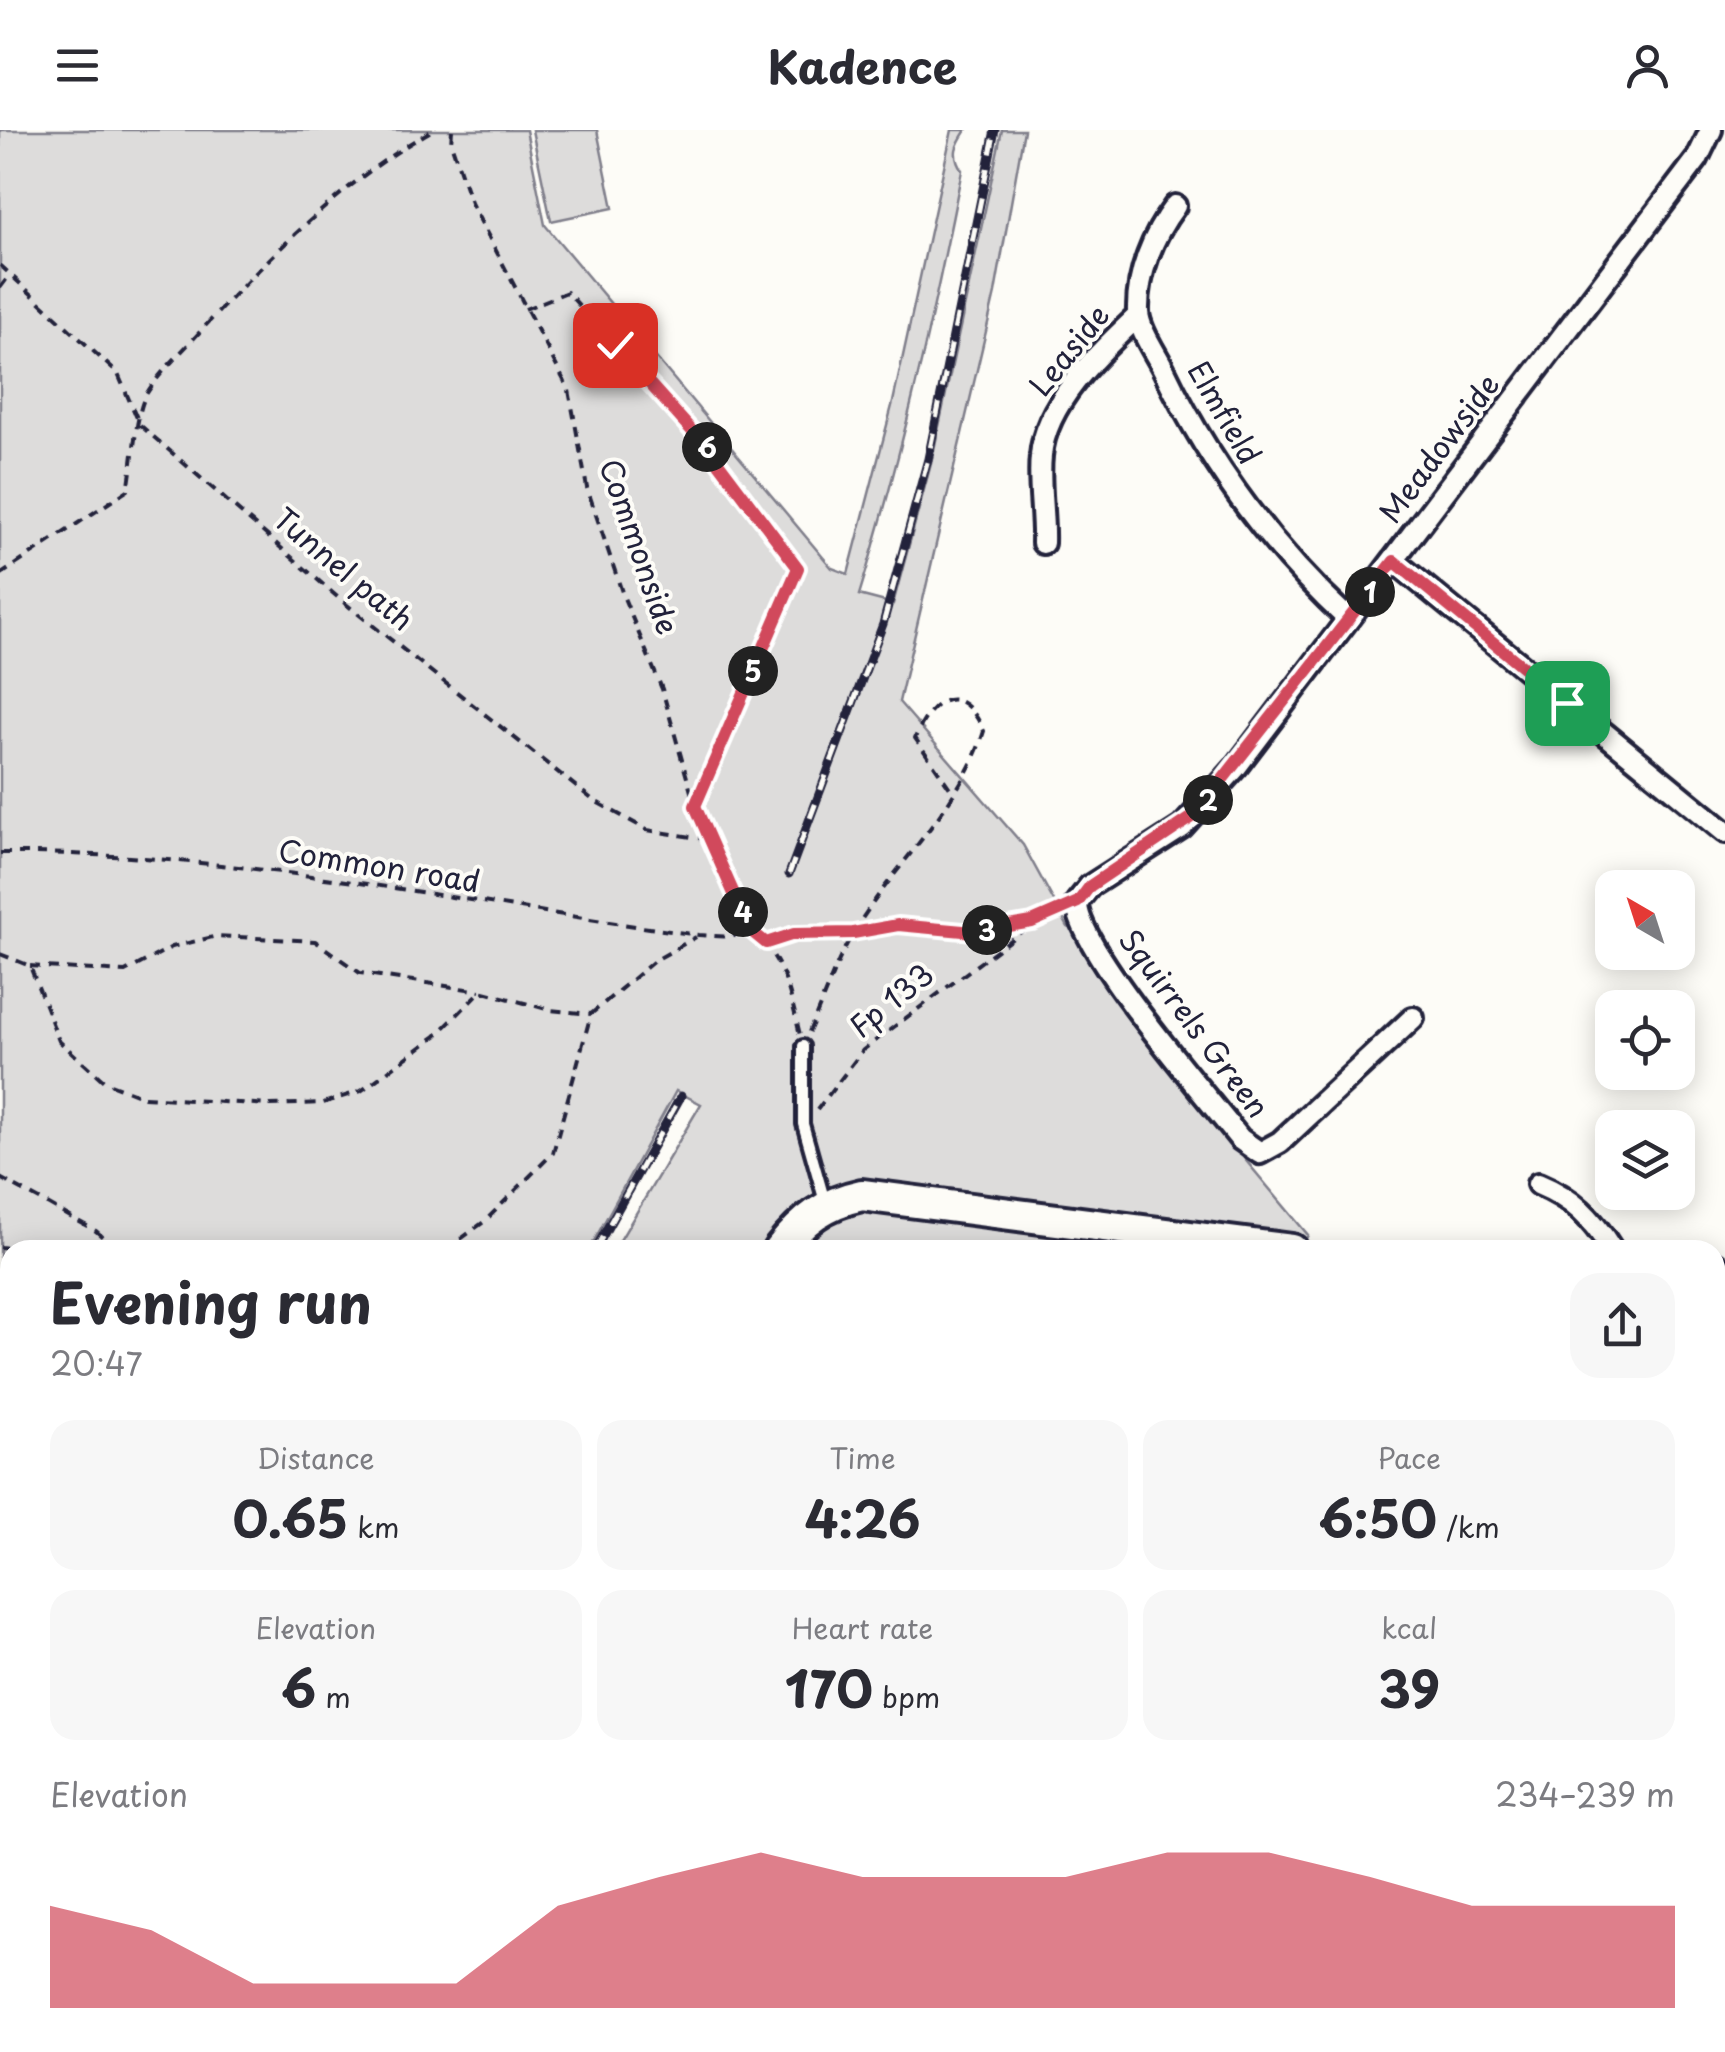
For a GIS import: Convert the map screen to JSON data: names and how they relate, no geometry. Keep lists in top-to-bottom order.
{
  "streets": {
    "street": [
      "Leaside",
      "Elmfield",
      "Meadowside",
      "Squirrels Green"
    ],
    "path": [
      "Commonside",
      "Tunnel path",
      "Common road",
      "Fp 133"
    ]
  },
  "crossings": [
    ["Leaside", "Elmfield"],
    ["Elmfield", "Meadowside"],
    ["Meadowside", "Fp 133"],
    ["Meadowside", "Squirrels Green"],
    ["Commonside", "Tunnel path"],
    ["Commonside", "Common road"],
    ["Fp 133", "Squirrels Green"]
  ],
  "north": "top left",
  "page": {
    "header": "Kadence",
    "pins": [
      "6",
      "1",
      "5",
      "2",
      "4",
      "3"
    ],
    "heading": ["Evening run", "20:47"],
    "stats": [
      ["Distance", "0.65 km"],
      ["Time", "4:26"],
      ["Pace", "6:50 /km"],
      ["Elevation", "6 m"],
      ["Heart rate", "170 bpm"],
      ["kcal", "39"]
    ],
    "chart": ["Elevation", "234–239 m"]
  }
}
